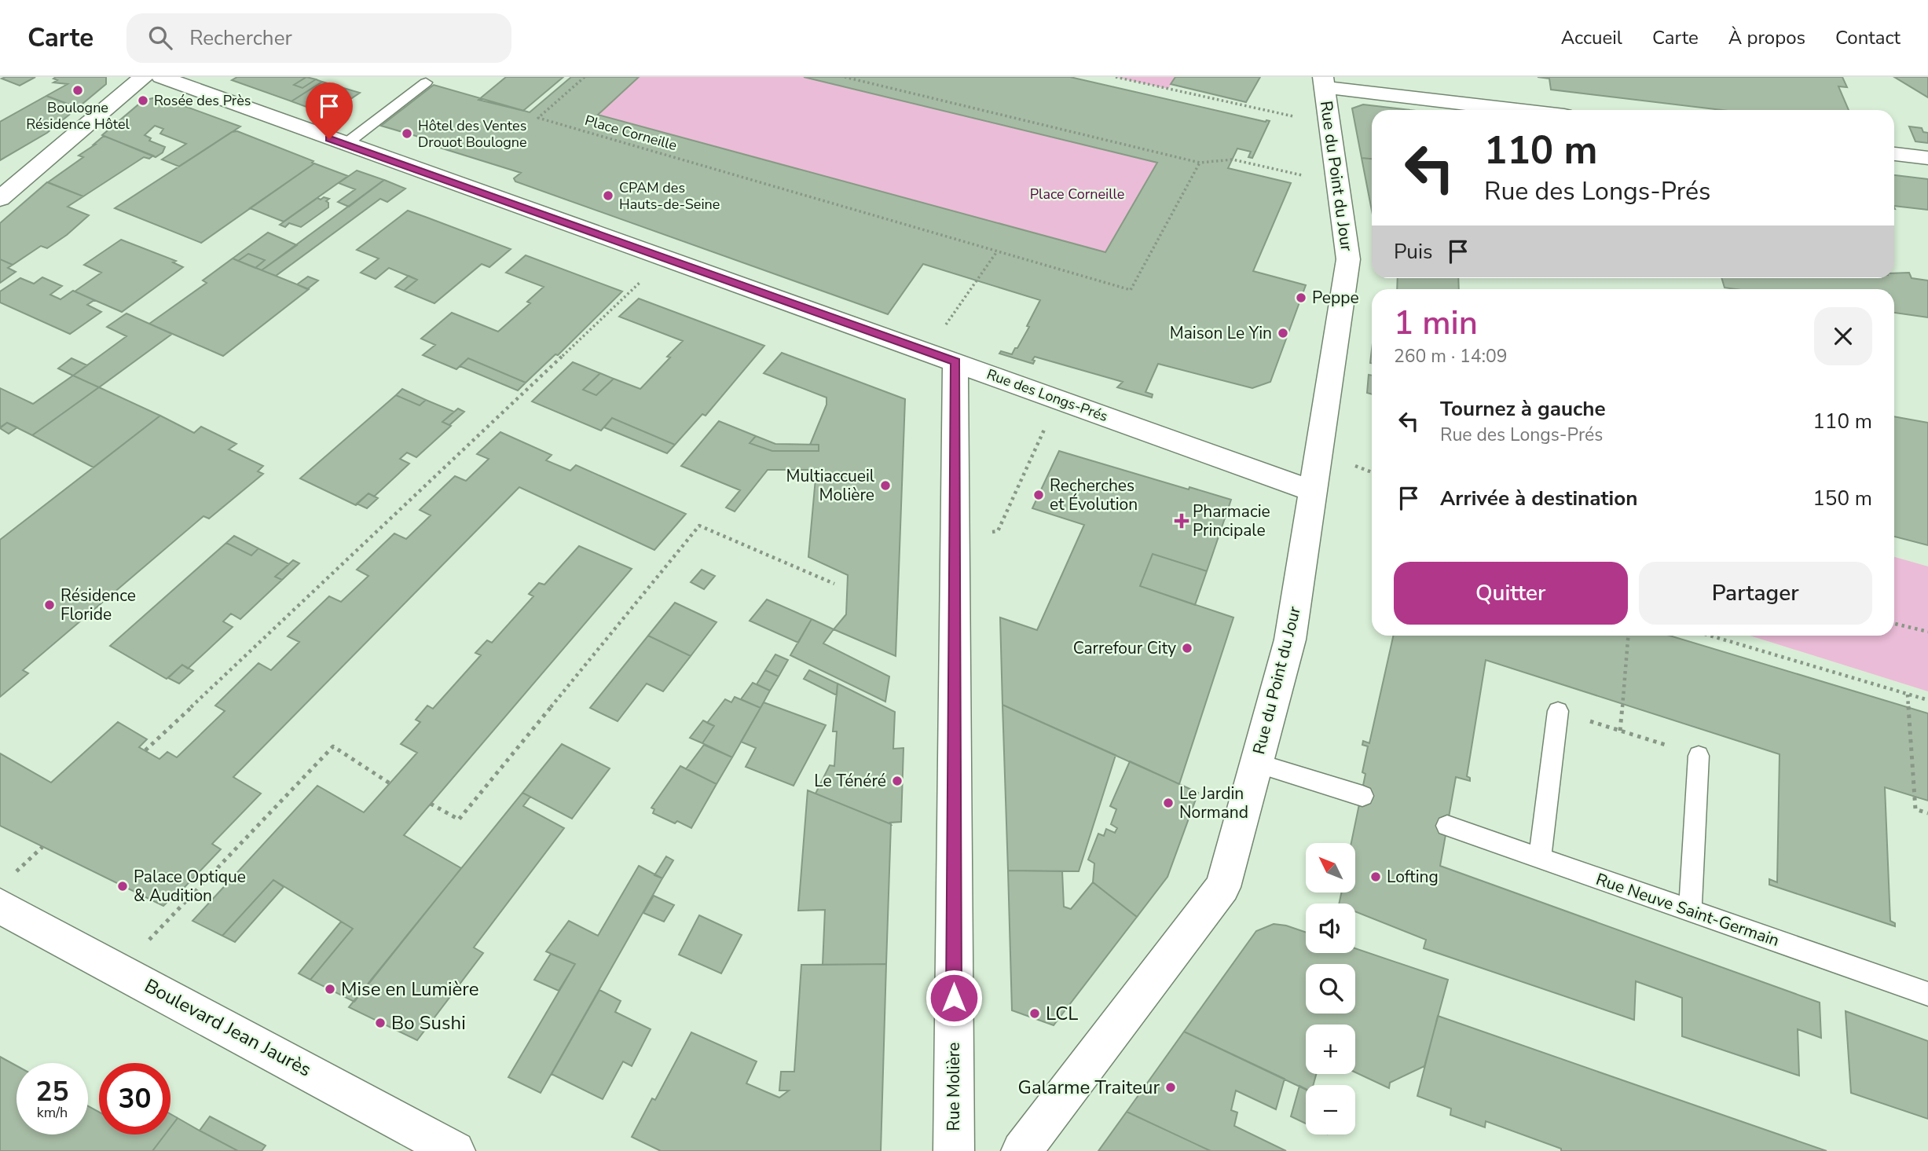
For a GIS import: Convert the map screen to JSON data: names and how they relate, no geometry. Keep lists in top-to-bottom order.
{
  "streets": {
    "street": [
      "Rue du Point du Jour",
      "Rue des Longs-Prés",
      "Boulevard Jean Jaurès",
      "Rue Molière"
    ],
    "lane": ["Rue Neuve Saint-Germain"],
    "path": ["Place Corneille"]
  },
  "crossings": [
    ["Rue du Point du Jour", "Rue des Longs-Prés"],
    ["Rue des Longs-Prés", "Rue Molière"]
  ],
  "parks": ["Place Corneille"],
  "places": {
    "other": [
      "Boulogne Résidence Hôtel",
      "Rosée des Près",
      "Hôtel des Ventes Drouot Boulogne",
      "CPAM des Hauts-de-Seine",
      "Peppe",
      "Maison Le Yin",
      "Multiaccueil Molière",
      "Recherches et Évolution",
      "Résidence Floride",
      "Carrefour City",
      "Le Ténéré",
      "Le Jardin Normand",
      "Lofting",
      "Palace Optique & Audition",
      "Mise en Lumière",
      "LCL",
      "Bo Sushi",
      "Galarme Traiteur"
    ],
    "health": ["Pharmacie Principale"]
  },
  "north": "top left",
  "page": {
    "header": "Carte",
    "search": "Rechercher",
    "nav": [
      "Accueil",
      "Carte",
      "À propos",
      "Contact"
    ],
    "turn": ["110 m", "Rue des Longs-Prés"],
    "then": "Puis",
    "heading": ["1 min", "260 m · 14:09"],
    "list": [
      {
        "name": "Tournez à gauche",
        "note": "Rue des Longs-Prés",
        "value": "110 m"
      },
      {
        "name": "Arrivée à destination",
        "value": "150 m"
      }
    ],
    "buttons": ["Quitter", "Partager"],
    "map_buttons": ["+", "−"],
    "speed": "25 km/h",
    "limit": "30"
  }
}
